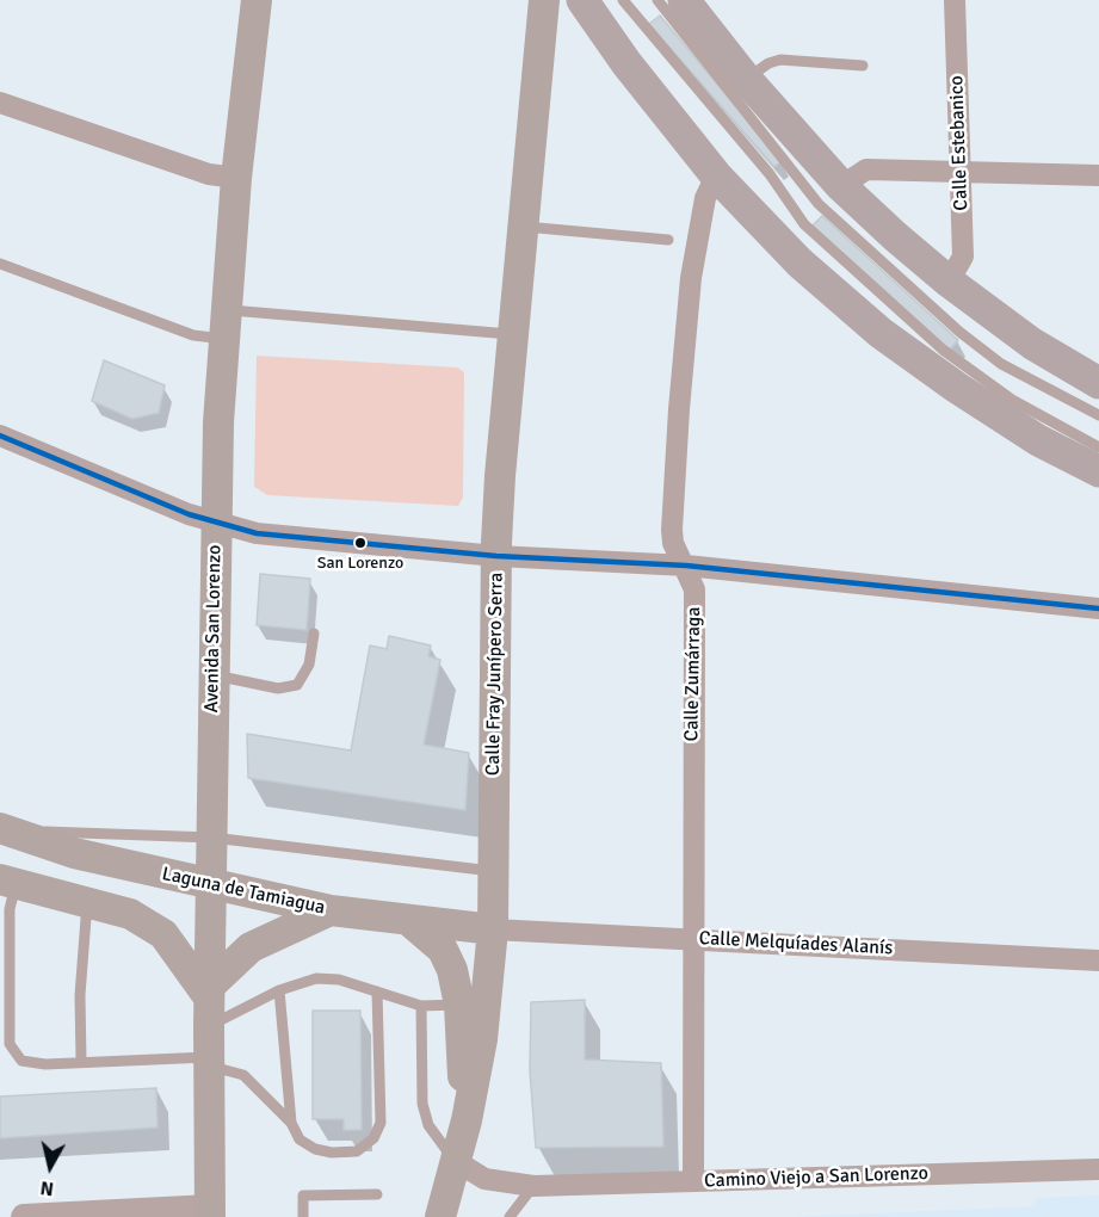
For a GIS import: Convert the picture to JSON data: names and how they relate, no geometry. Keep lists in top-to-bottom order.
{
  "streets": {
    "main road": ["Avenida San Lorenzo", "Calle Fray Junípero Serra", "Laguna de Tamiagua"],
    "street": [
      "Calle Estebanico",
      "Calle Zumárraga",
      "Calle Melquíades Alanís",
      "Camino Viejo a San Lorenzo"
    ]
  },
  "crossings": [
    ["Avenida San Lorenzo", "Laguna de Tamiagua"],
    ["Calle Fray Junípero Serra", "Laguna de Tamiagua"],
    ["Calle Fray Junípero Serra", "Calle Melquíades Alanís"],
    ["Calle Fray Junípero Serra", "Camino Viejo a San Lorenzo"],
    ["Calle Zumárraga", "Calle Melquíades Alanís"],
    ["Calle Zumárraga", "Camino Viejo a San Lorenzo"],
    ["Laguna de Tamiagua", "Calle Melquíades Alanís"]
  ],
  "places": ["San Lorenzo"],
  "north": "bottom"
}
